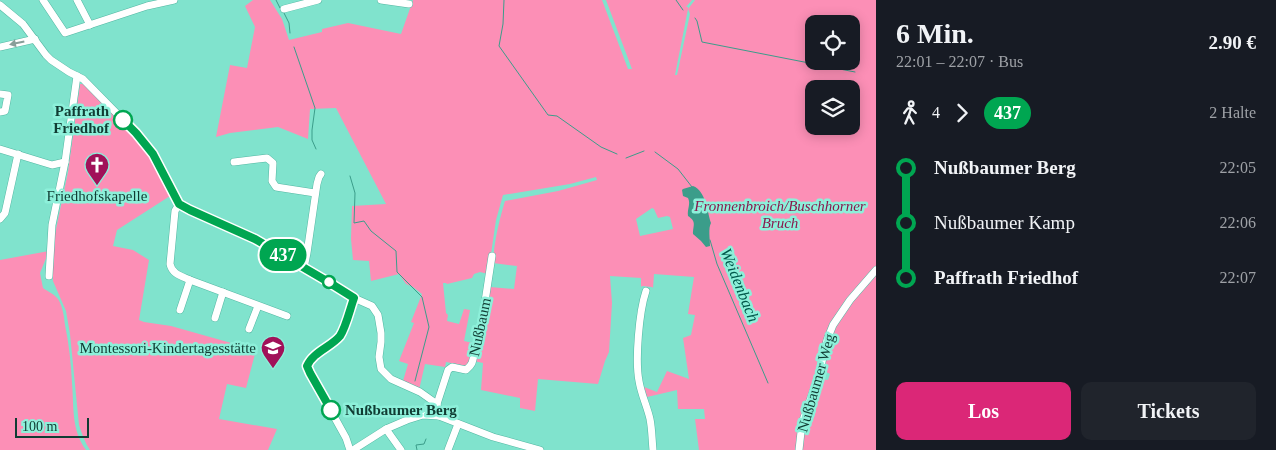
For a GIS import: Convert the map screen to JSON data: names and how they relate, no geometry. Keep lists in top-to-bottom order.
{
  "streets": {
    "street": ["Nußbaum", "Nußbaumer Weg"]
  },
  "water": ["Weidenbach"],
  "parks": ["Fronnenbroich/Buschhorner Bruch"],
  "places": {
    "other": ["Paffrath Friedhof", "Nußbaumer Berg"],
    "church": ["Friedhofskapelle"],
    "school or university": ["Montessori-Kindertagesstätte"]
  },
  "lines": ["bus line 437"],
  "scale_bar": "100 m",
  "page": {
    "on_map": "437",
    "heading": ["6 Min.", "22:01 – 22:07 · Bus", "2.90 €"],
    "legs": ["4", "437", "2 Halte"],
    "list": [
      {
        "name": "Nußbaumer Berg",
        "value": "22:05"
      },
      {
        "name": "Nußbaumer Kamp",
        "value": "22:06"
      },
      {
        "name": "Paffrath Friedhof",
        "value": "22:07"
      }
    ],
    "buttons": ["Los", "Tickets"],
    "scale": "100 m"
  }
}
